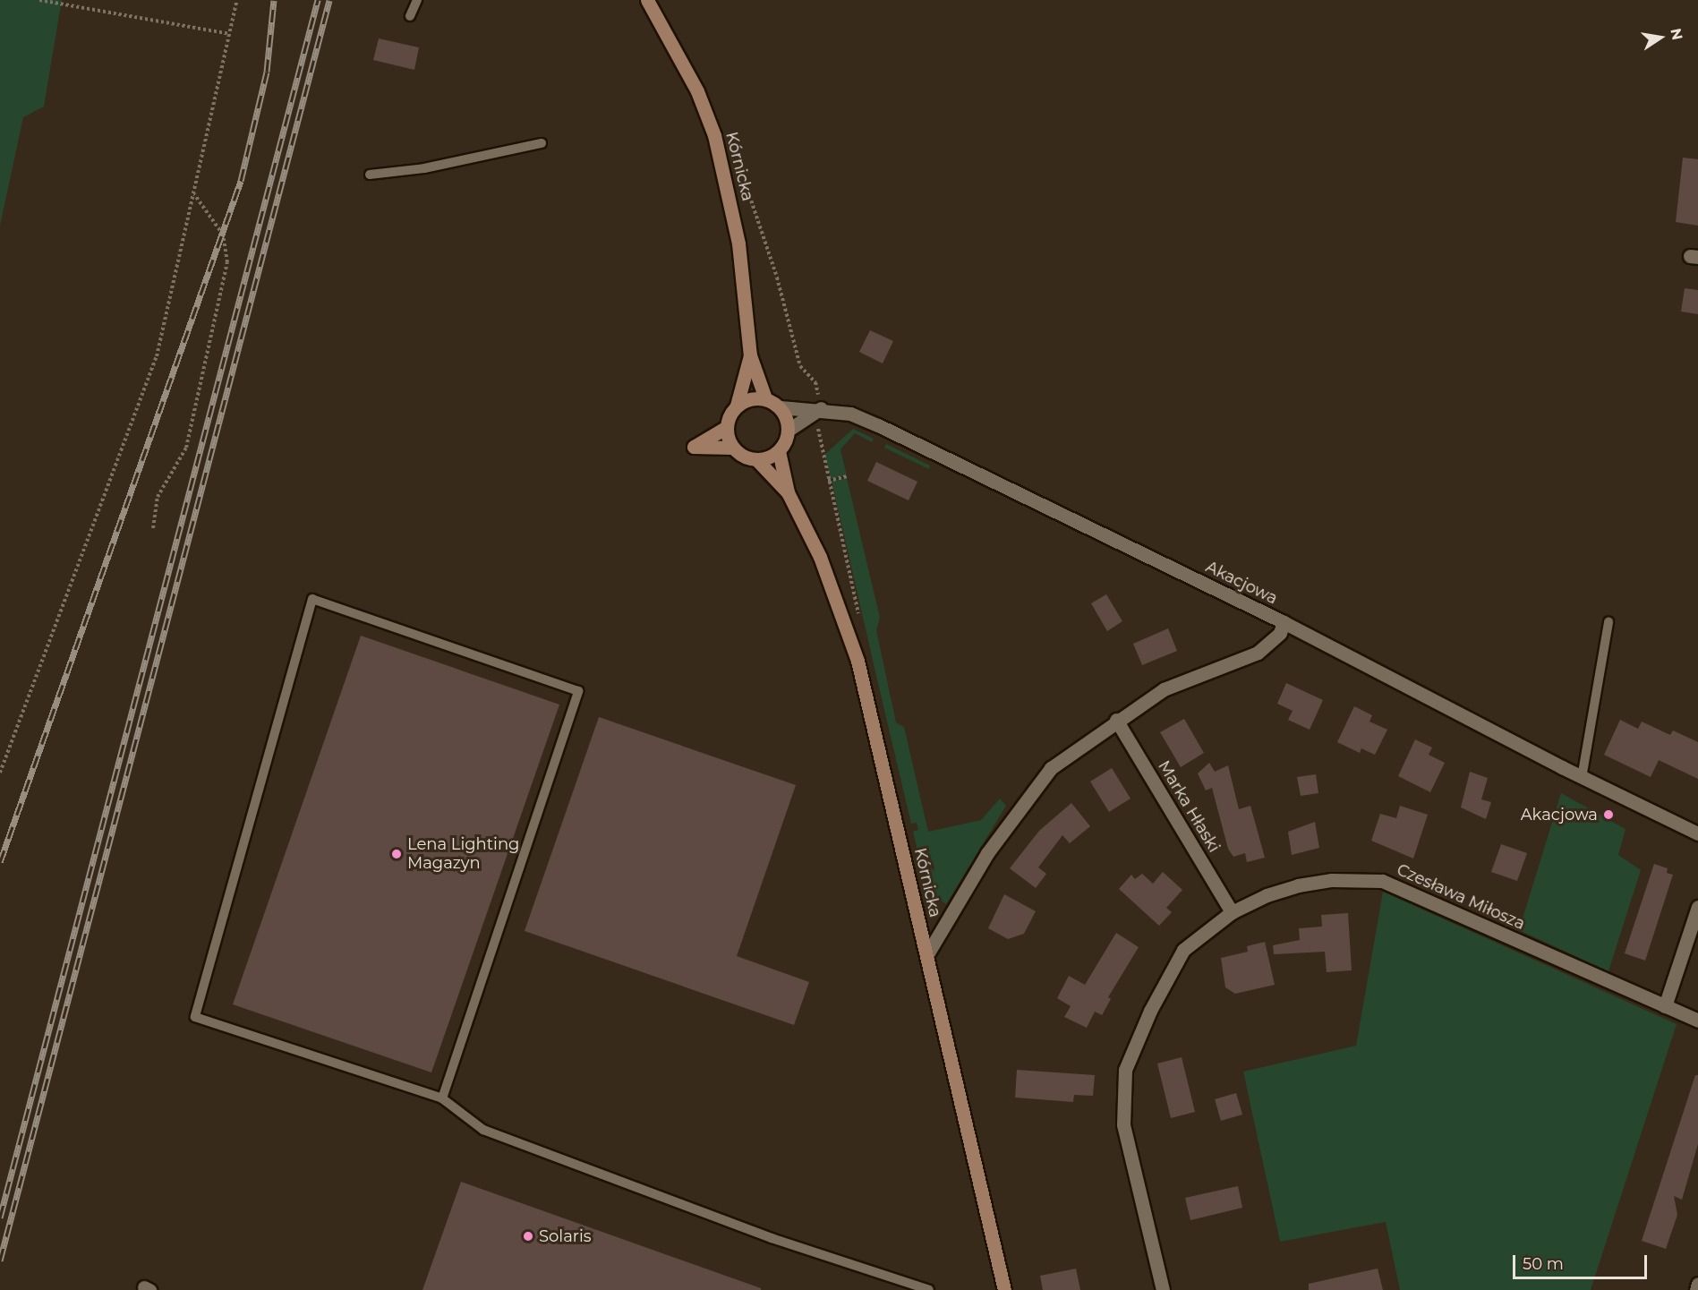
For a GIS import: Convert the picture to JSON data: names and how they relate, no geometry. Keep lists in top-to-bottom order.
{
  "streets": {
    "street": [
      "Kórnicka",
      "Akacjowa",
      "Marka Hłaski",
      "Czesława Miłosza"
    ]
  },
  "crossings": [
    ["Marka Hłaski", "Czesława Miłosza"]
  ],
  "places": ["Akacjowa", "Lena Lighting Magazyn", "Solaris"],
  "scale_bar": "50 m",
  "north": "right"
}
